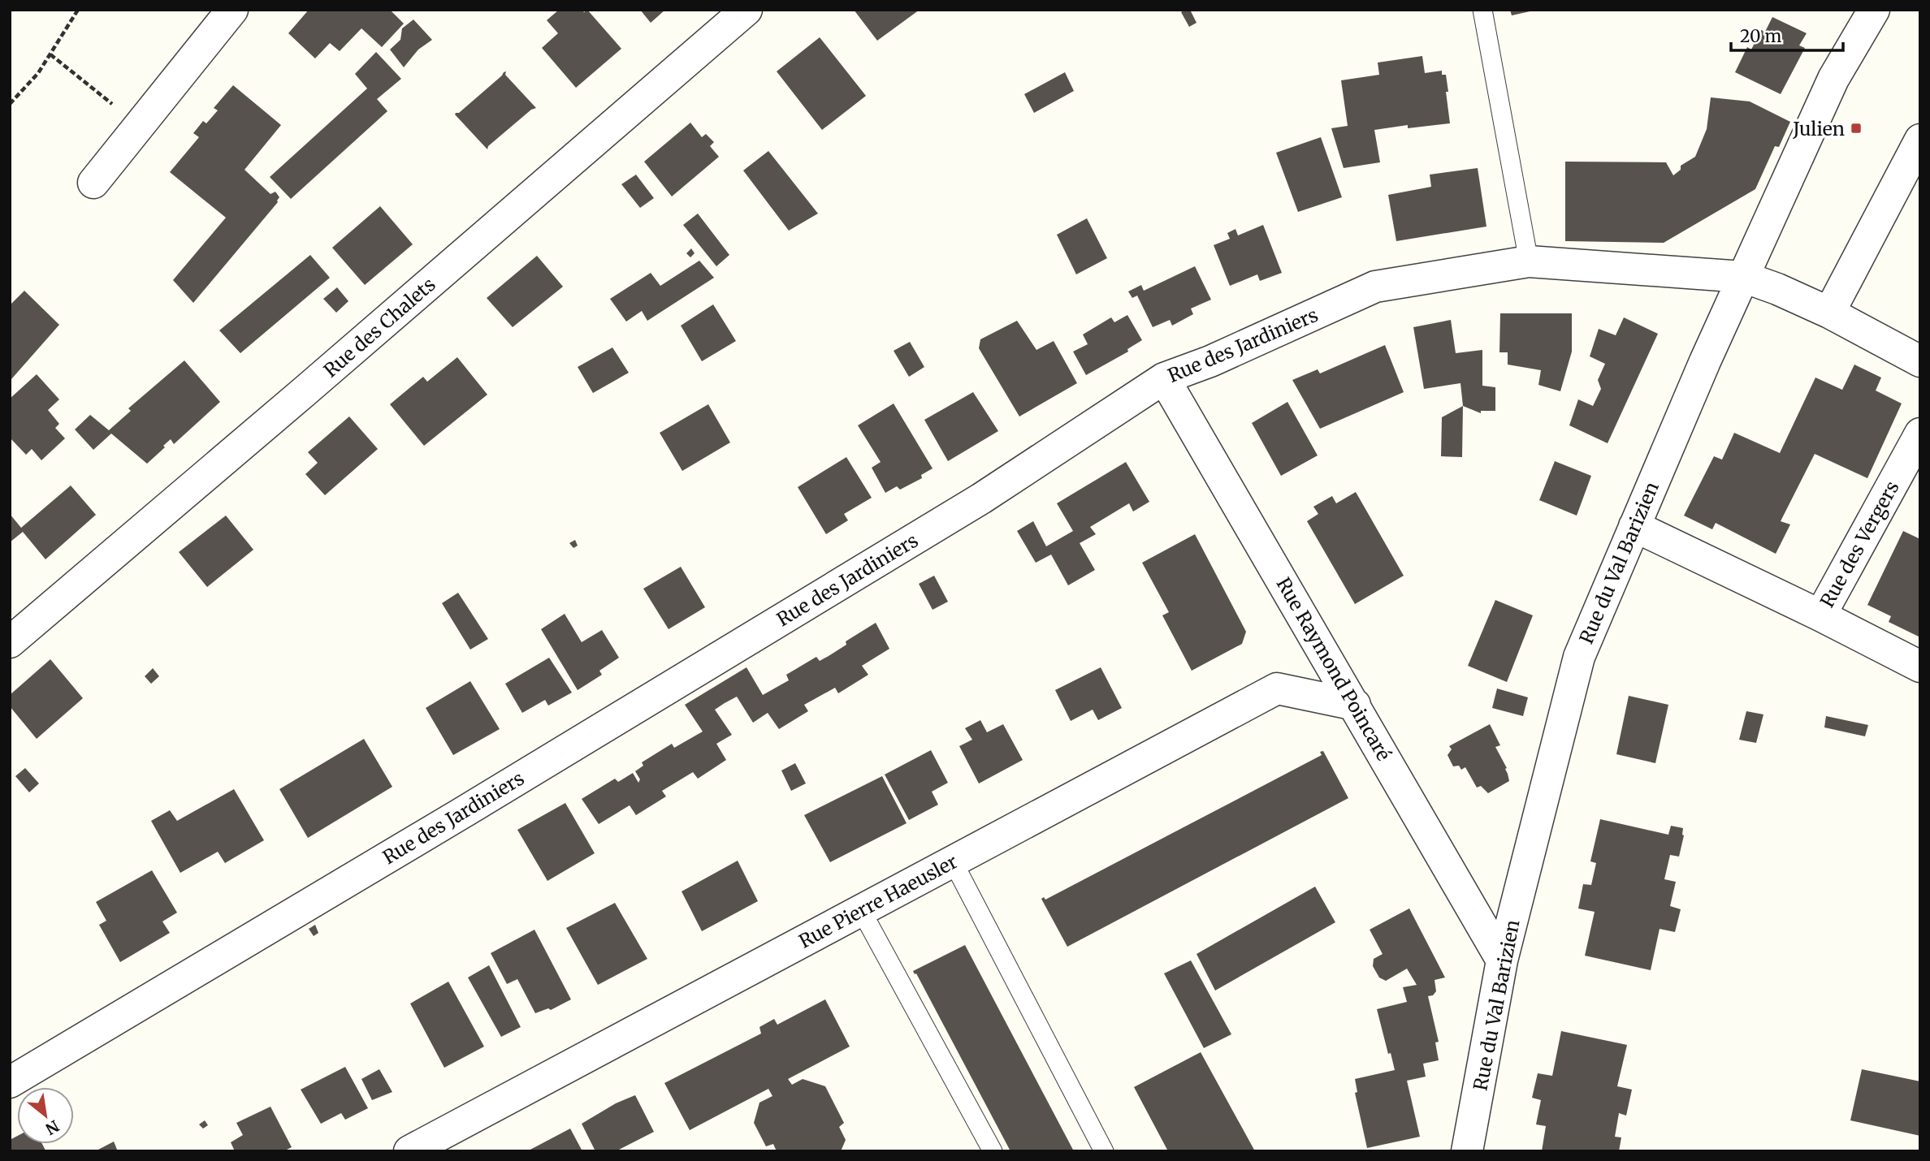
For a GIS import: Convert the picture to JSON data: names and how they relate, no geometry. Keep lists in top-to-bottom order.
{
  "streets": {
    "street": [
      "Rue des Chalets",
      "Rue des Jardiniers",
      "Rue des Vergers",
      "Rue du Val Barizien",
      "Rue Raymond Poincaré",
      "Rue Pierre Haeusler"
    ]
  },
  "crossings": [
    ["Rue des Jardiniers", "Rue du Val Barizien"],
    ["Rue des Jardiniers", "Rue Raymond Poincaré"],
    ["Rue du Val Barizien", "Rue Raymond Poincaré"],
    ["Rue Raymond Poincaré", "Rue Pierre Haeusler"]
  ],
  "places": {
    "transit": ["Julien"]
  },
  "scale_bar": "20 m",
  "north": "bottom right"
}
